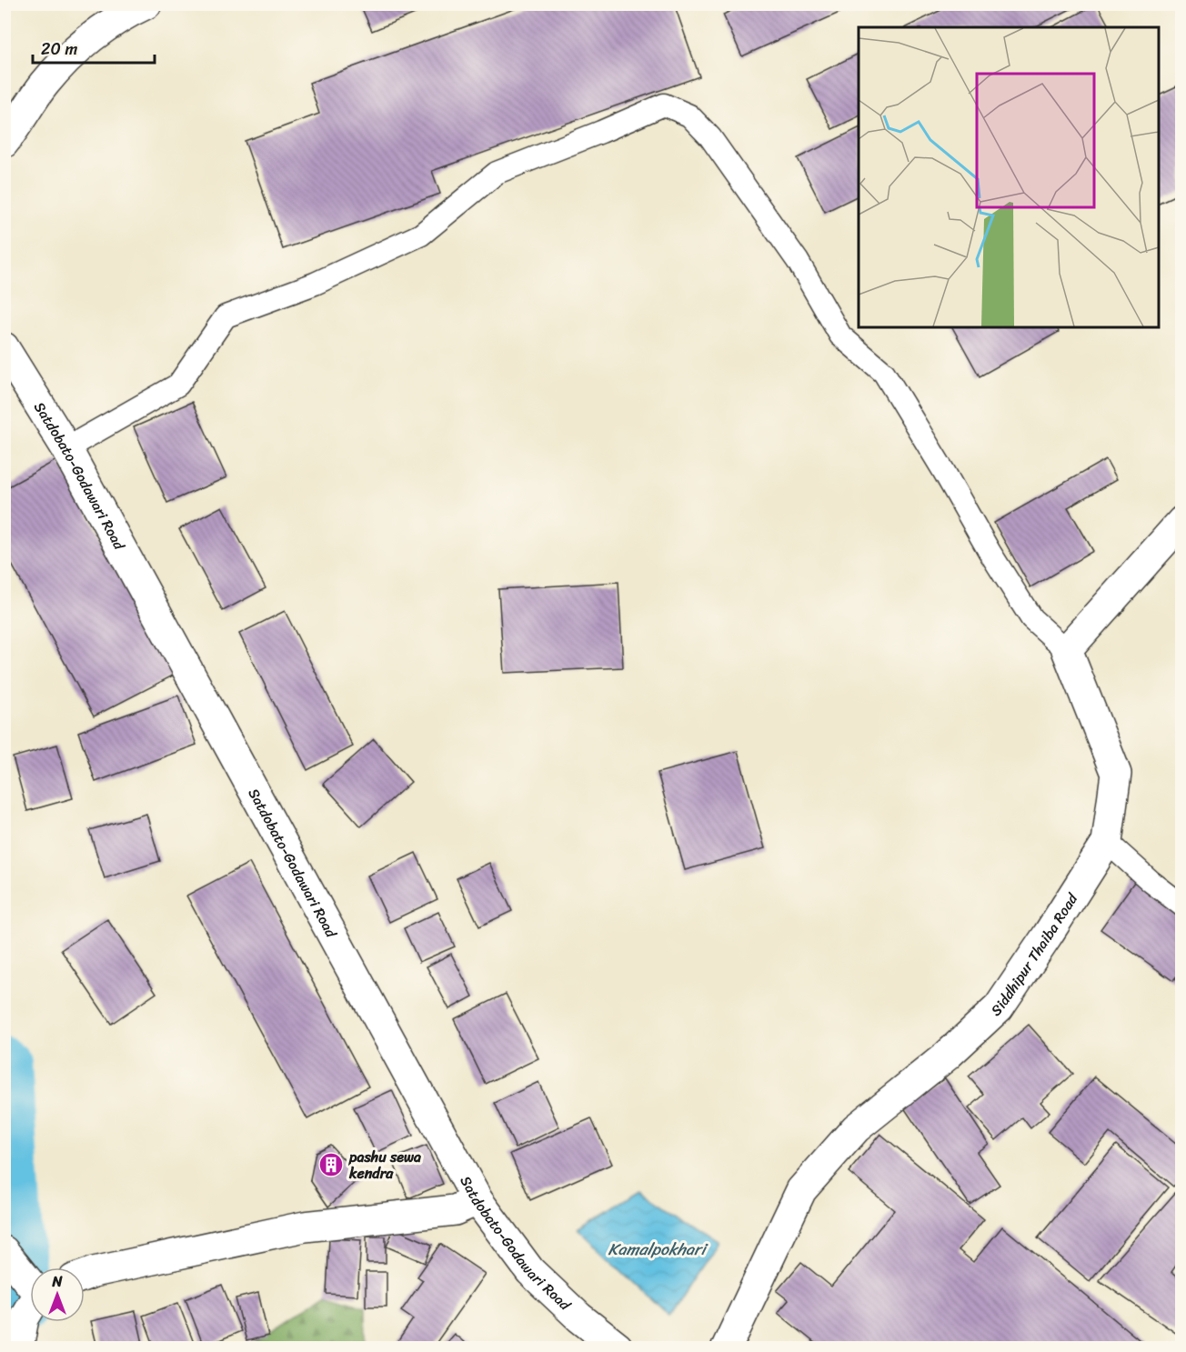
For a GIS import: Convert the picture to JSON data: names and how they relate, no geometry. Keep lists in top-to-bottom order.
{
  "streets": {
    "street": ["Satdobato-Godawari Road", "Siddhipur Thaiba Road"]
  },
  "water": ["Kamalpokhari"],
  "places": {
    "building": ["pashu sewa kendra"]
  },
  "scale_bar": "20 m",
  "north": "top"
}
